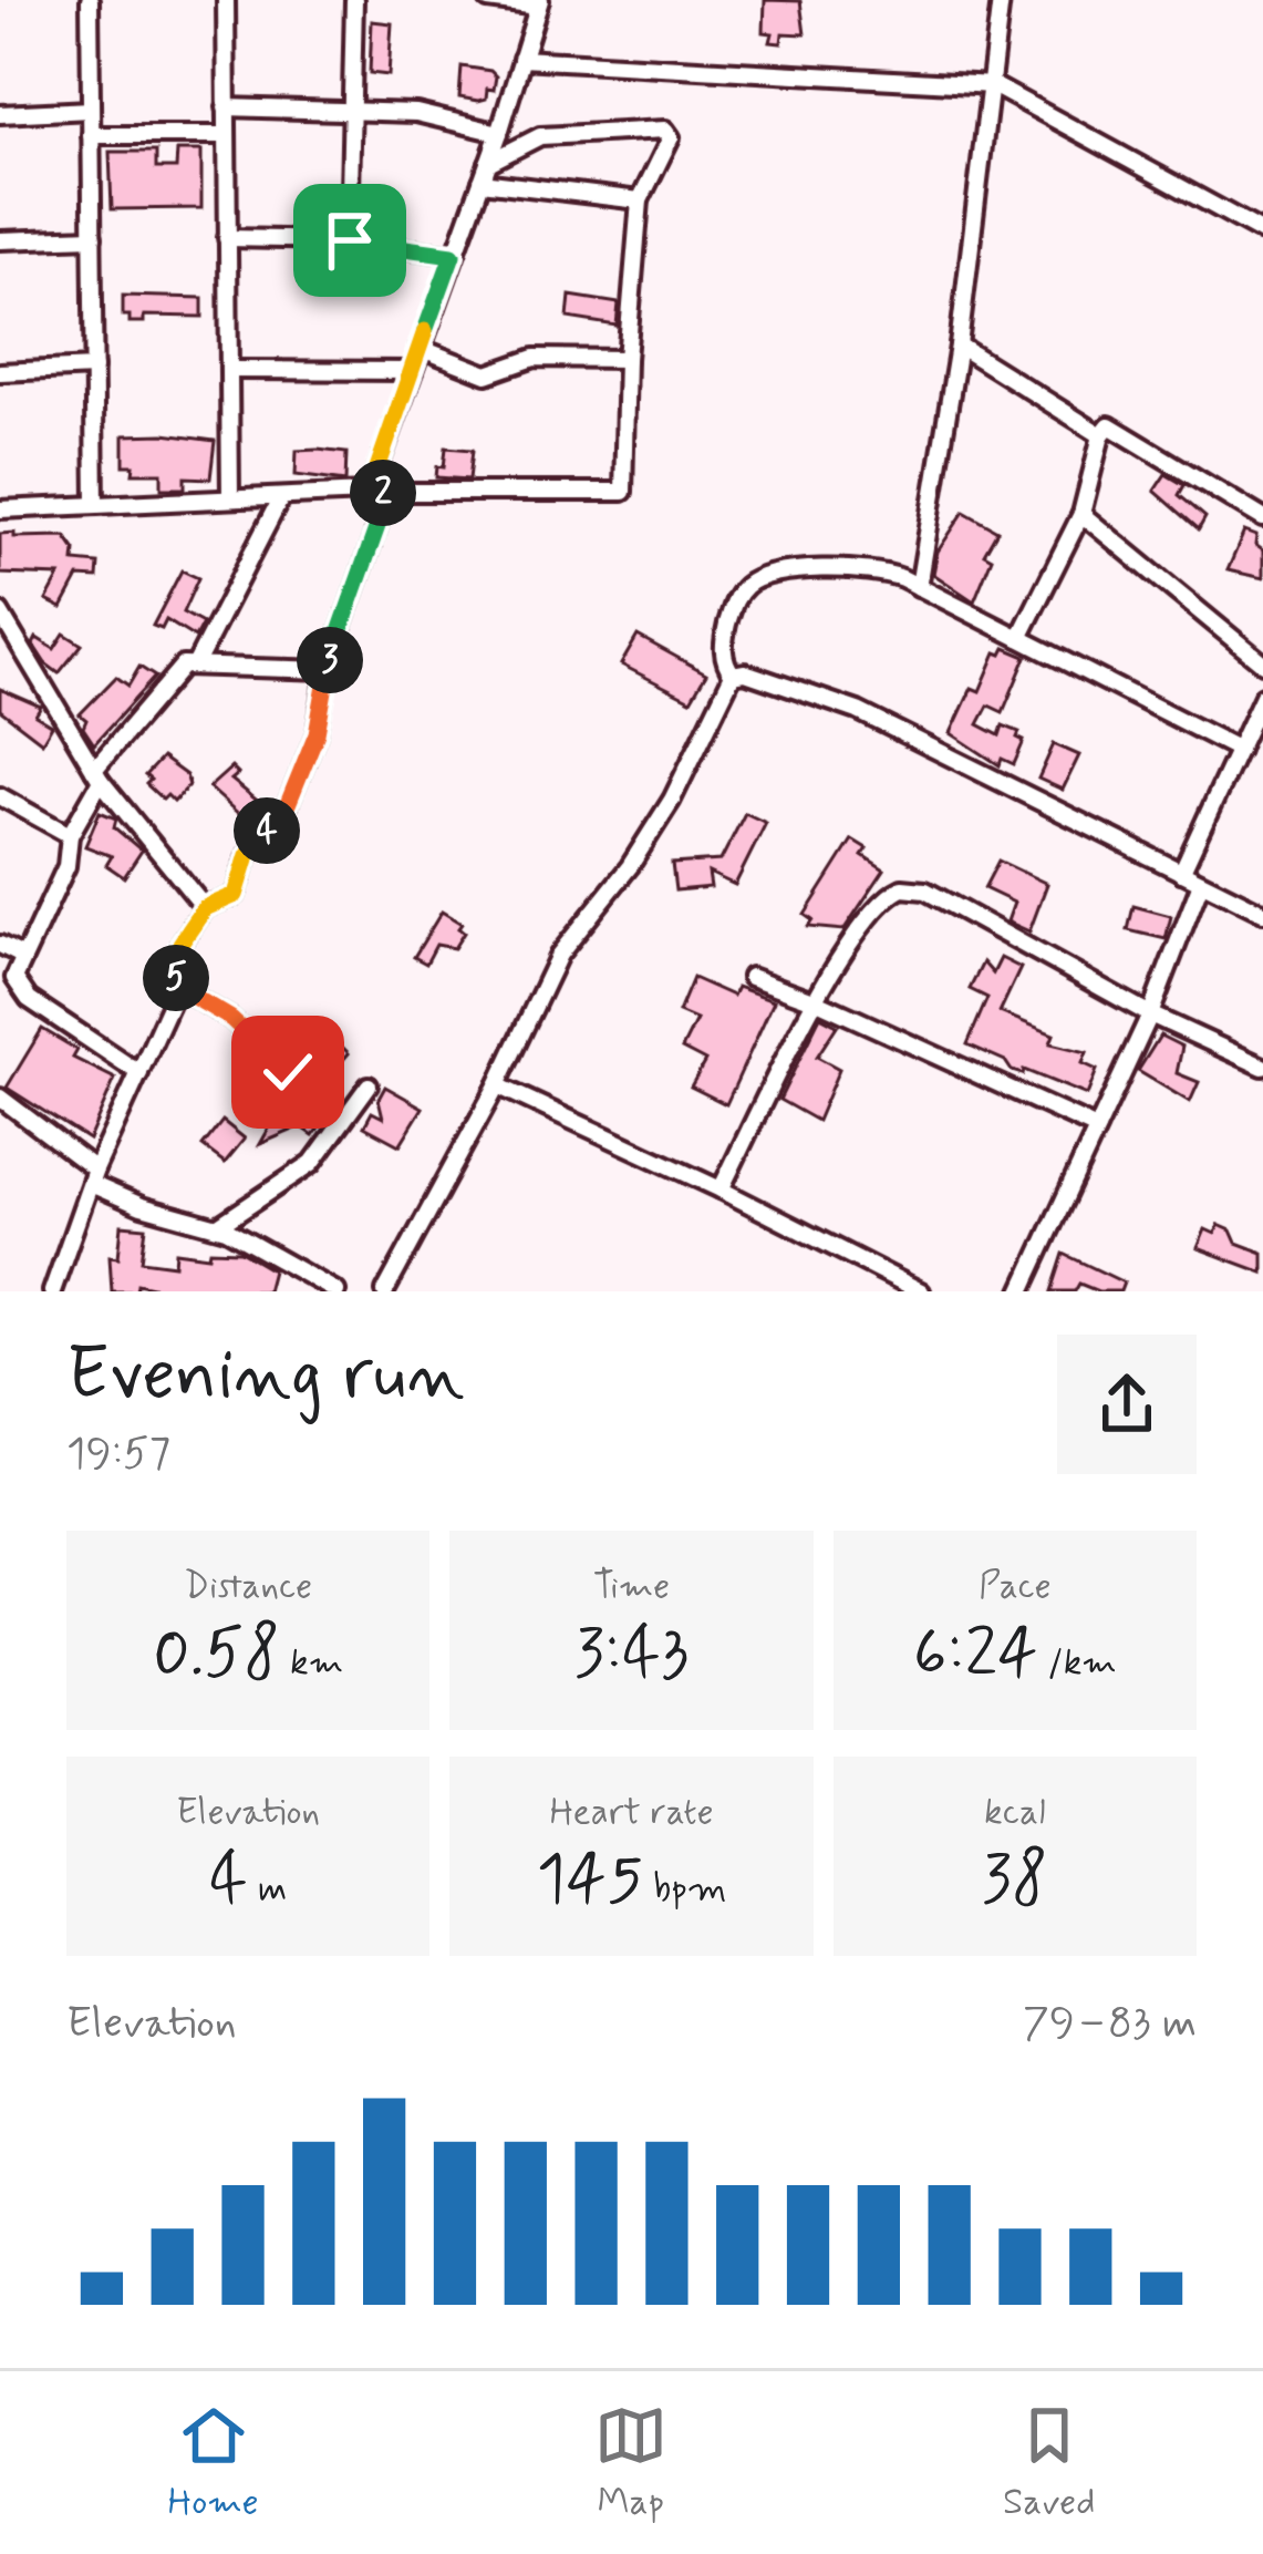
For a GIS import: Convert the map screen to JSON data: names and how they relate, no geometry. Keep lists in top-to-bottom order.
{
  "page": {
    "pins": [
      "2",
      "3",
      "4",
      "5"
    ],
    "heading": ["Evening run", "19:57"],
    "stats": [
      ["Distance", "0.58 km"],
      ["Time", "3:43"],
      ["Pace", "6:24 /km"],
      ["Elevation", "4 m"],
      ["Heart rate", "145 bpm"],
      ["kcal", "38"]
    ],
    "chart": ["Elevation", "79–83 m"],
    "tabs": ["Home", "Map", "Saved"]
  }
}
